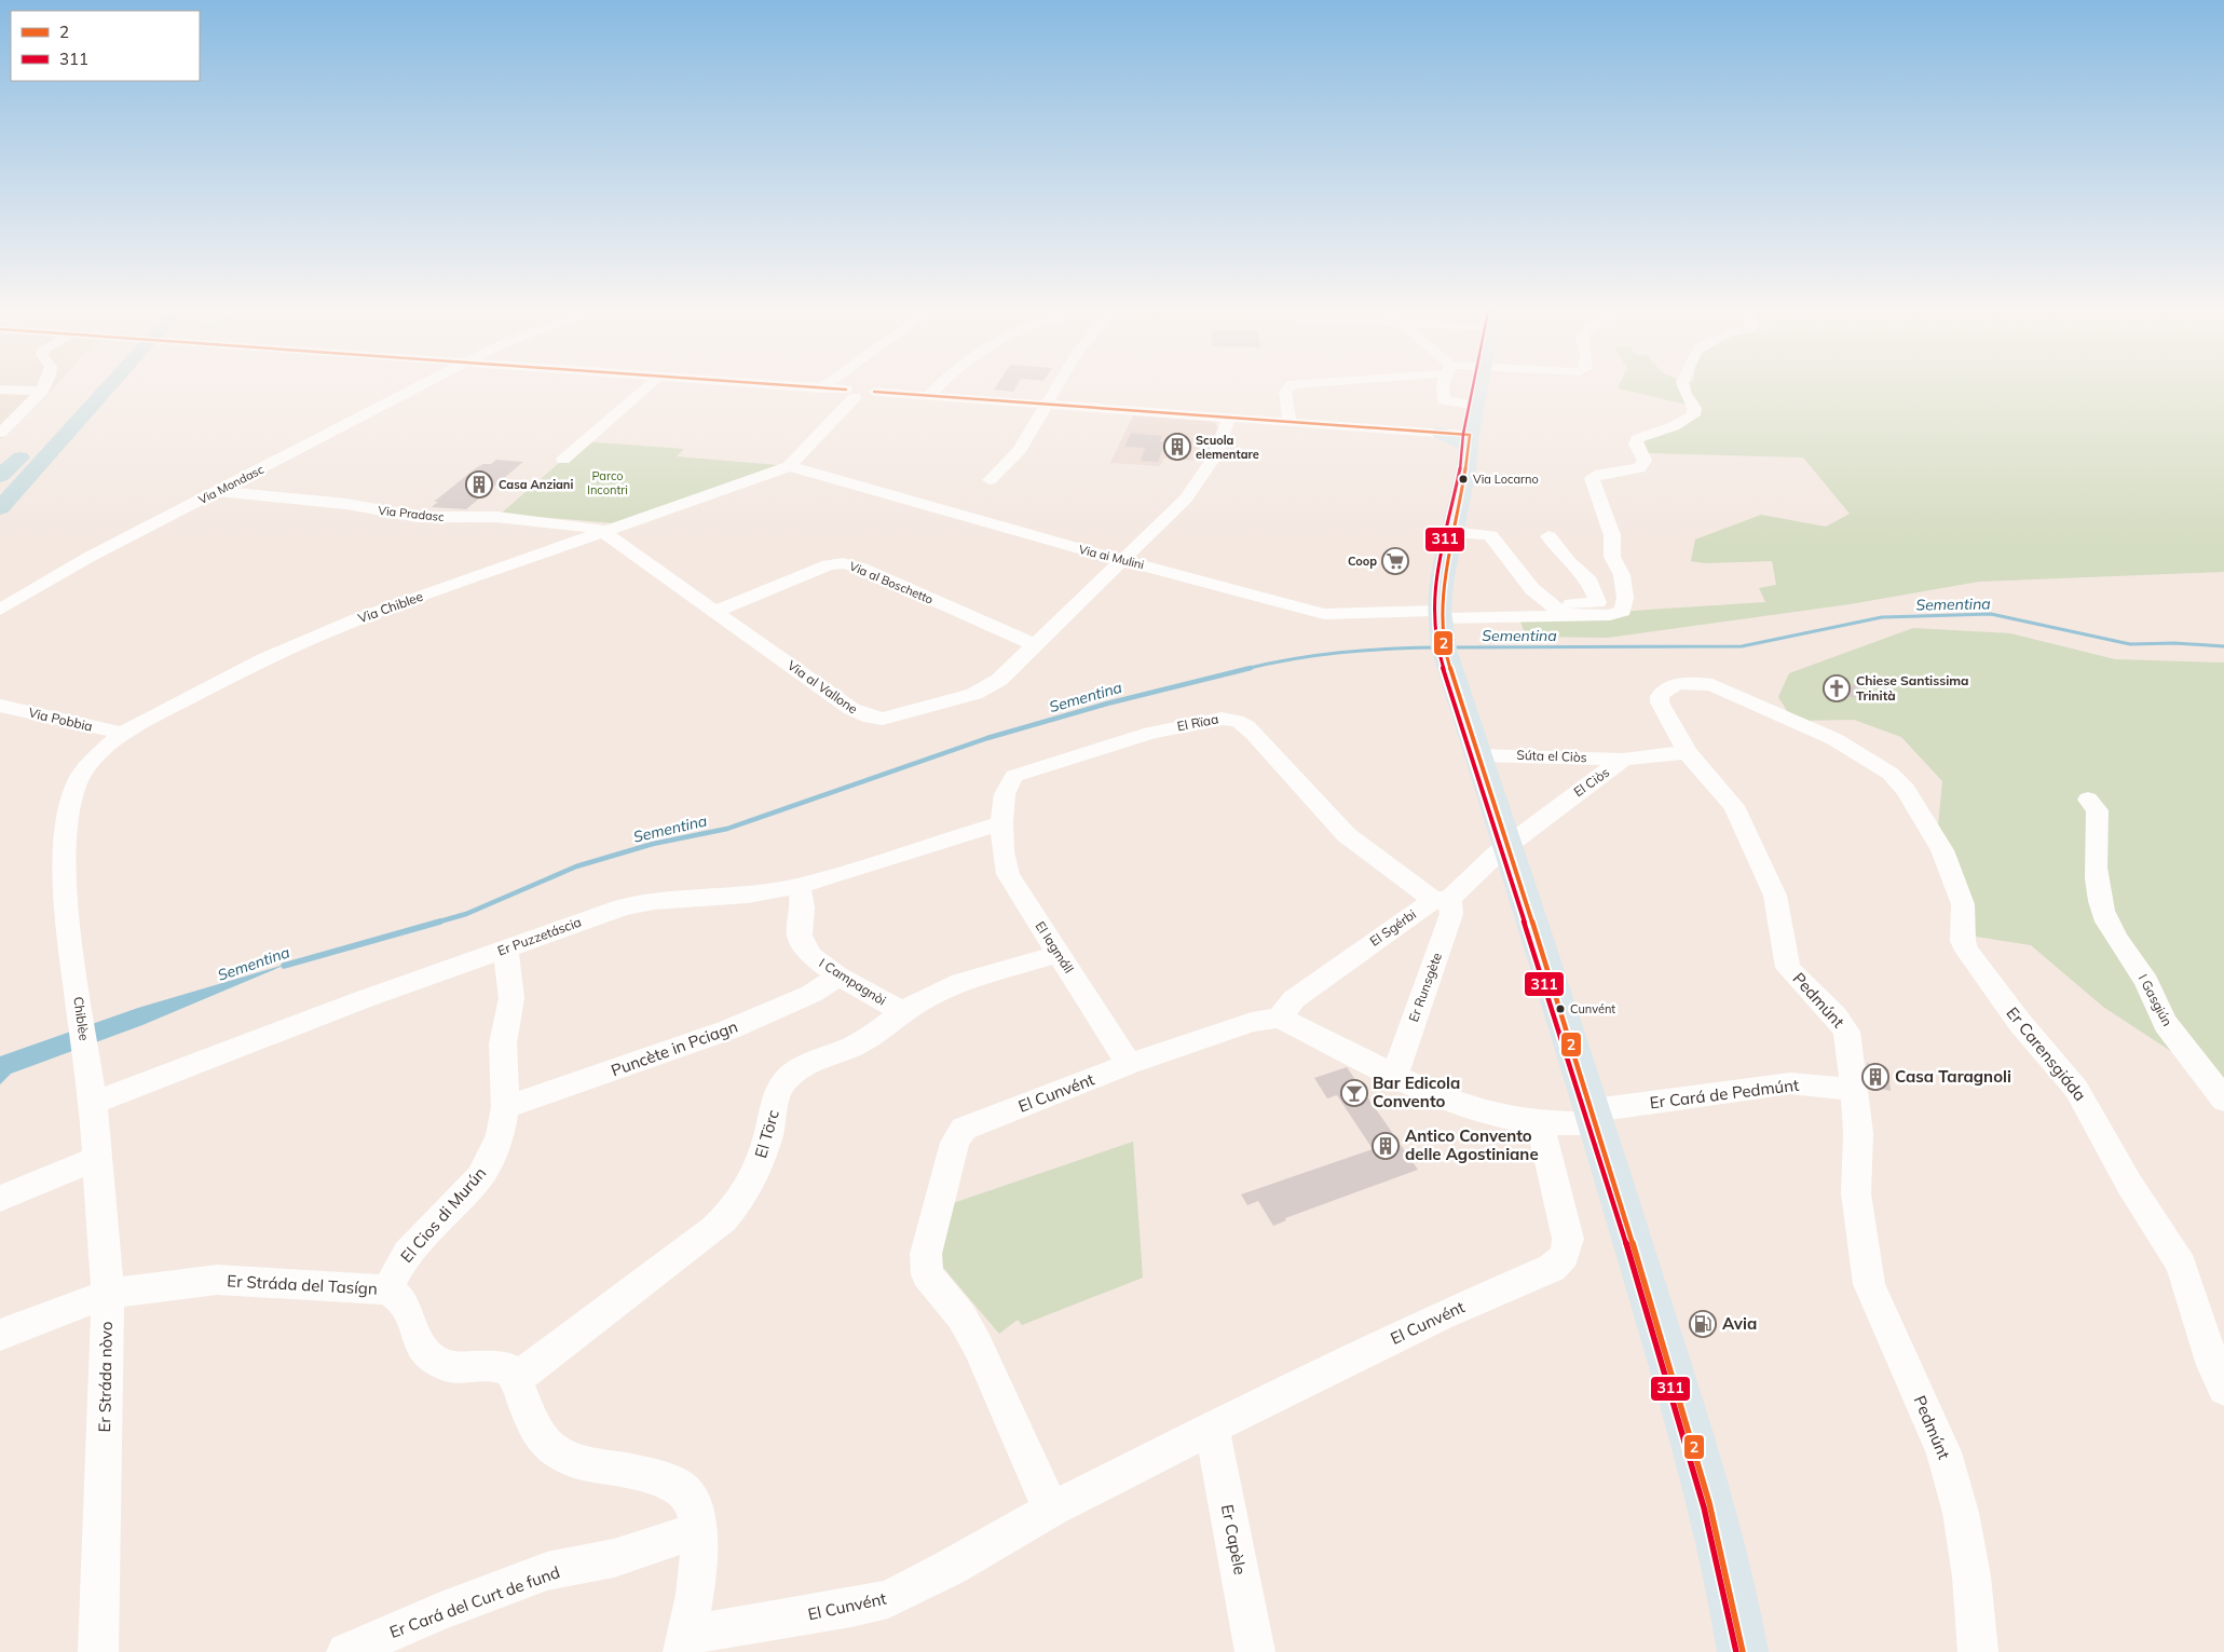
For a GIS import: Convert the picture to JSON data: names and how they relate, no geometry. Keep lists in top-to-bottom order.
{
  "streets": {
    "street": [
      "Via Mondasc",
      "Via Pradasc",
      "Via ai Mulini",
      "Via al Boschetto",
      "Via Chiblee",
      "Via al Vallone",
      "Via Pobbia",
      "El Rïaa",
      "Súta el Ciòs",
      "El Ciòs",
      "El Sgérbi",
      "Er Puzzetáscia",
      "El Iagmáll",
      "I Campagnòi",
      "Er Runsgète",
      "Pedmúnt",
      "I Gasgiún",
      "Chiblèe",
      "Puncète in Pciagn",
      "Er Carensgiáda",
      "El Cunvént",
      "Er Cará de Pedmúnt",
      "El Törc",
      "El Cios di Murún",
      "Er Stráda del Tasígn",
      "Er Stráda nòvo",
      "Er Capèle",
      "Er Cará del Curt de fund"
    ]
  },
  "crossings": [
    ["Via Mondasc", "Via Pradasc"],
    ["Via Pradasc", "Via Chiblee"],
    ["Via Pradasc", "Via al Vallone"],
    ["Via ai Mulini", "Via Chiblee"],
    ["Via ai Mulini", "Via al Vallone"],
    ["Via al Boschetto", "Via al Vallone"],
    ["Via Chiblee", "Via al Vallone"],
    ["Via Chiblee", "Via Pobbia"],
    ["Via Chiblee", "Chiblèe"],
    ["El Rïaa", "El Sgérbi"],
    ["El Rïaa", "Er Puzzetáscia"],
    ["El Rïaa", "El Iagmáll"],
    ["El Rïaa", "Er Runsgète"],
    ["Súta el Ciòs", "El Ciòs"],
    ["El Ciòs", "El Sgérbi"],
    ["El Ciòs", "Pedmúnt"],
    ["El Sgérbi", "Er Runsgète"],
    ["El Sgérbi", "El Cunvént"],
    ["Er Puzzetáscia", "El Iagmáll"],
    ["Er Puzzetáscia", "I Campagnòi"],
    ["Er Puzzetáscia", "Chiblèe"],
    ["Er Puzzetáscia", "El Cios di Murún"],
    ["Er Puzzetáscia", "Er Stráda nòvo"],
    ["El Iagmáll", "El Cunvént"],
    ["El Iagmáll", "El Törc"],
    ["I Campagnòi", "Puncète in Pciagn"],
    ["I Campagnòi", "El Törc"],
    ["Pedmúnt", "Er Carensgiáda"],
    ["Pedmúnt", "Er Cará de Pedmúnt"],
    ["Chiblèe", "Er Stráda nòvo"],
    ["Puncète in Pciagn", "El Cios di Murún"],
    ["El Cunvént", "Er Capèle"],
    ["El Törc", "Er Stráda del Tasígn"],
    ["El Cios di Murún", "Er Stráda del Tasígn"],
    ["Er Stráda del Tasígn", "Er Stráda nòvo"]
  ],
  "water": ["Sementina"],
  "parks": ["Parco Incontri"],
  "places": {
    "building": [
      "Scuola elementare",
      "Casa Anziani",
      "Casa Taragnoli",
      "Antico Convento delle Agostiniane"
    ],
    "other": ["Via Locarno", "Cunvént"],
    "supermarket": ["Coop"],
    "church": ["Chiese Santissima Trinità"],
    "bar": ["Bar Edicola Convento"],
    "fuel station": ["Avia"]
  },
  "lines": ["transit line 2", "transit line 311"],
  "legend": ["2", "311"]
}
